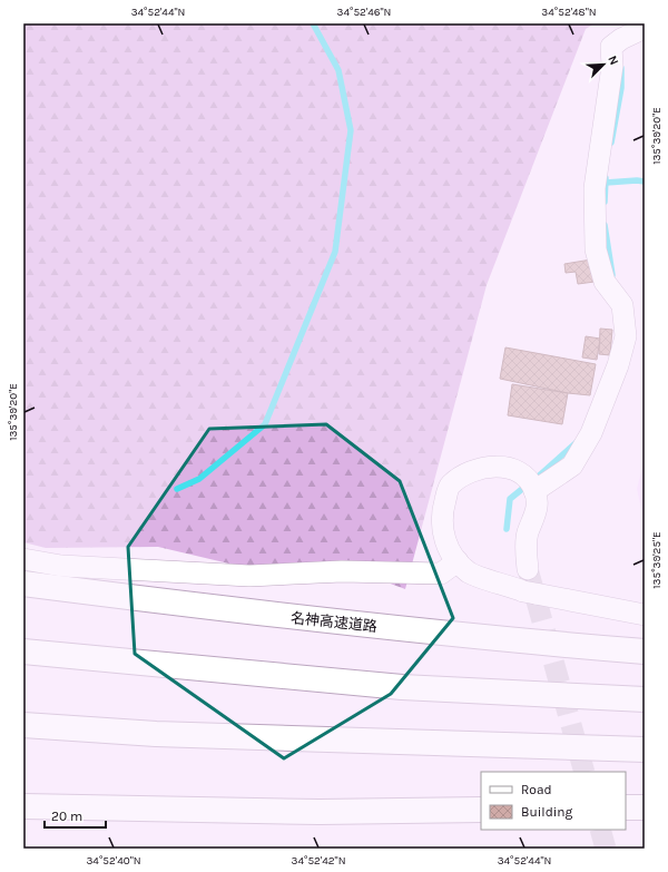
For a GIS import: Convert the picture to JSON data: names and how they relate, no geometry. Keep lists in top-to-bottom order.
{
  "streets": {
    "highway": ["名神高速道路"]
  },
  "legend": ["Road", "Building"],
  "scale_bar": "20 m",
  "north": "top right",
  "coordinates": [
    "34°52'44\"N",
    "34°52'46\"N",
    "34°52'48\"N",
    "135°39'20\"E",
    "135°39'25\"E",
    "34°52'40\"N",
    "34°52'42\"N"
  ]
}
